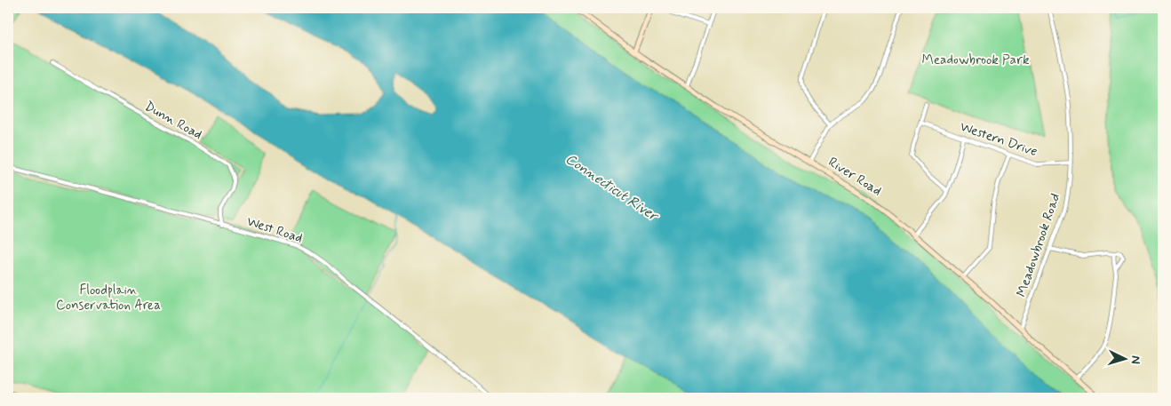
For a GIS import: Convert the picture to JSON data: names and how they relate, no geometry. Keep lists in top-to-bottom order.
{
  "streets": {
    "street": [
      "Dunn Road",
      "Western Drive",
      "River Road",
      "West Road",
      "Meadowbrook Road"
    ]
  },
  "crossings": [
    ["Dunn Road", "West Road"],
    ["Western Drive", "Meadowbrook Road"],
    ["River Road", "Meadowbrook Road"]
  ],
  "water": ["Connecticut River"],
  "parks": ["Meadowbrook Park", "Floodplain Conservation Area"],
  "north": "right"
}
